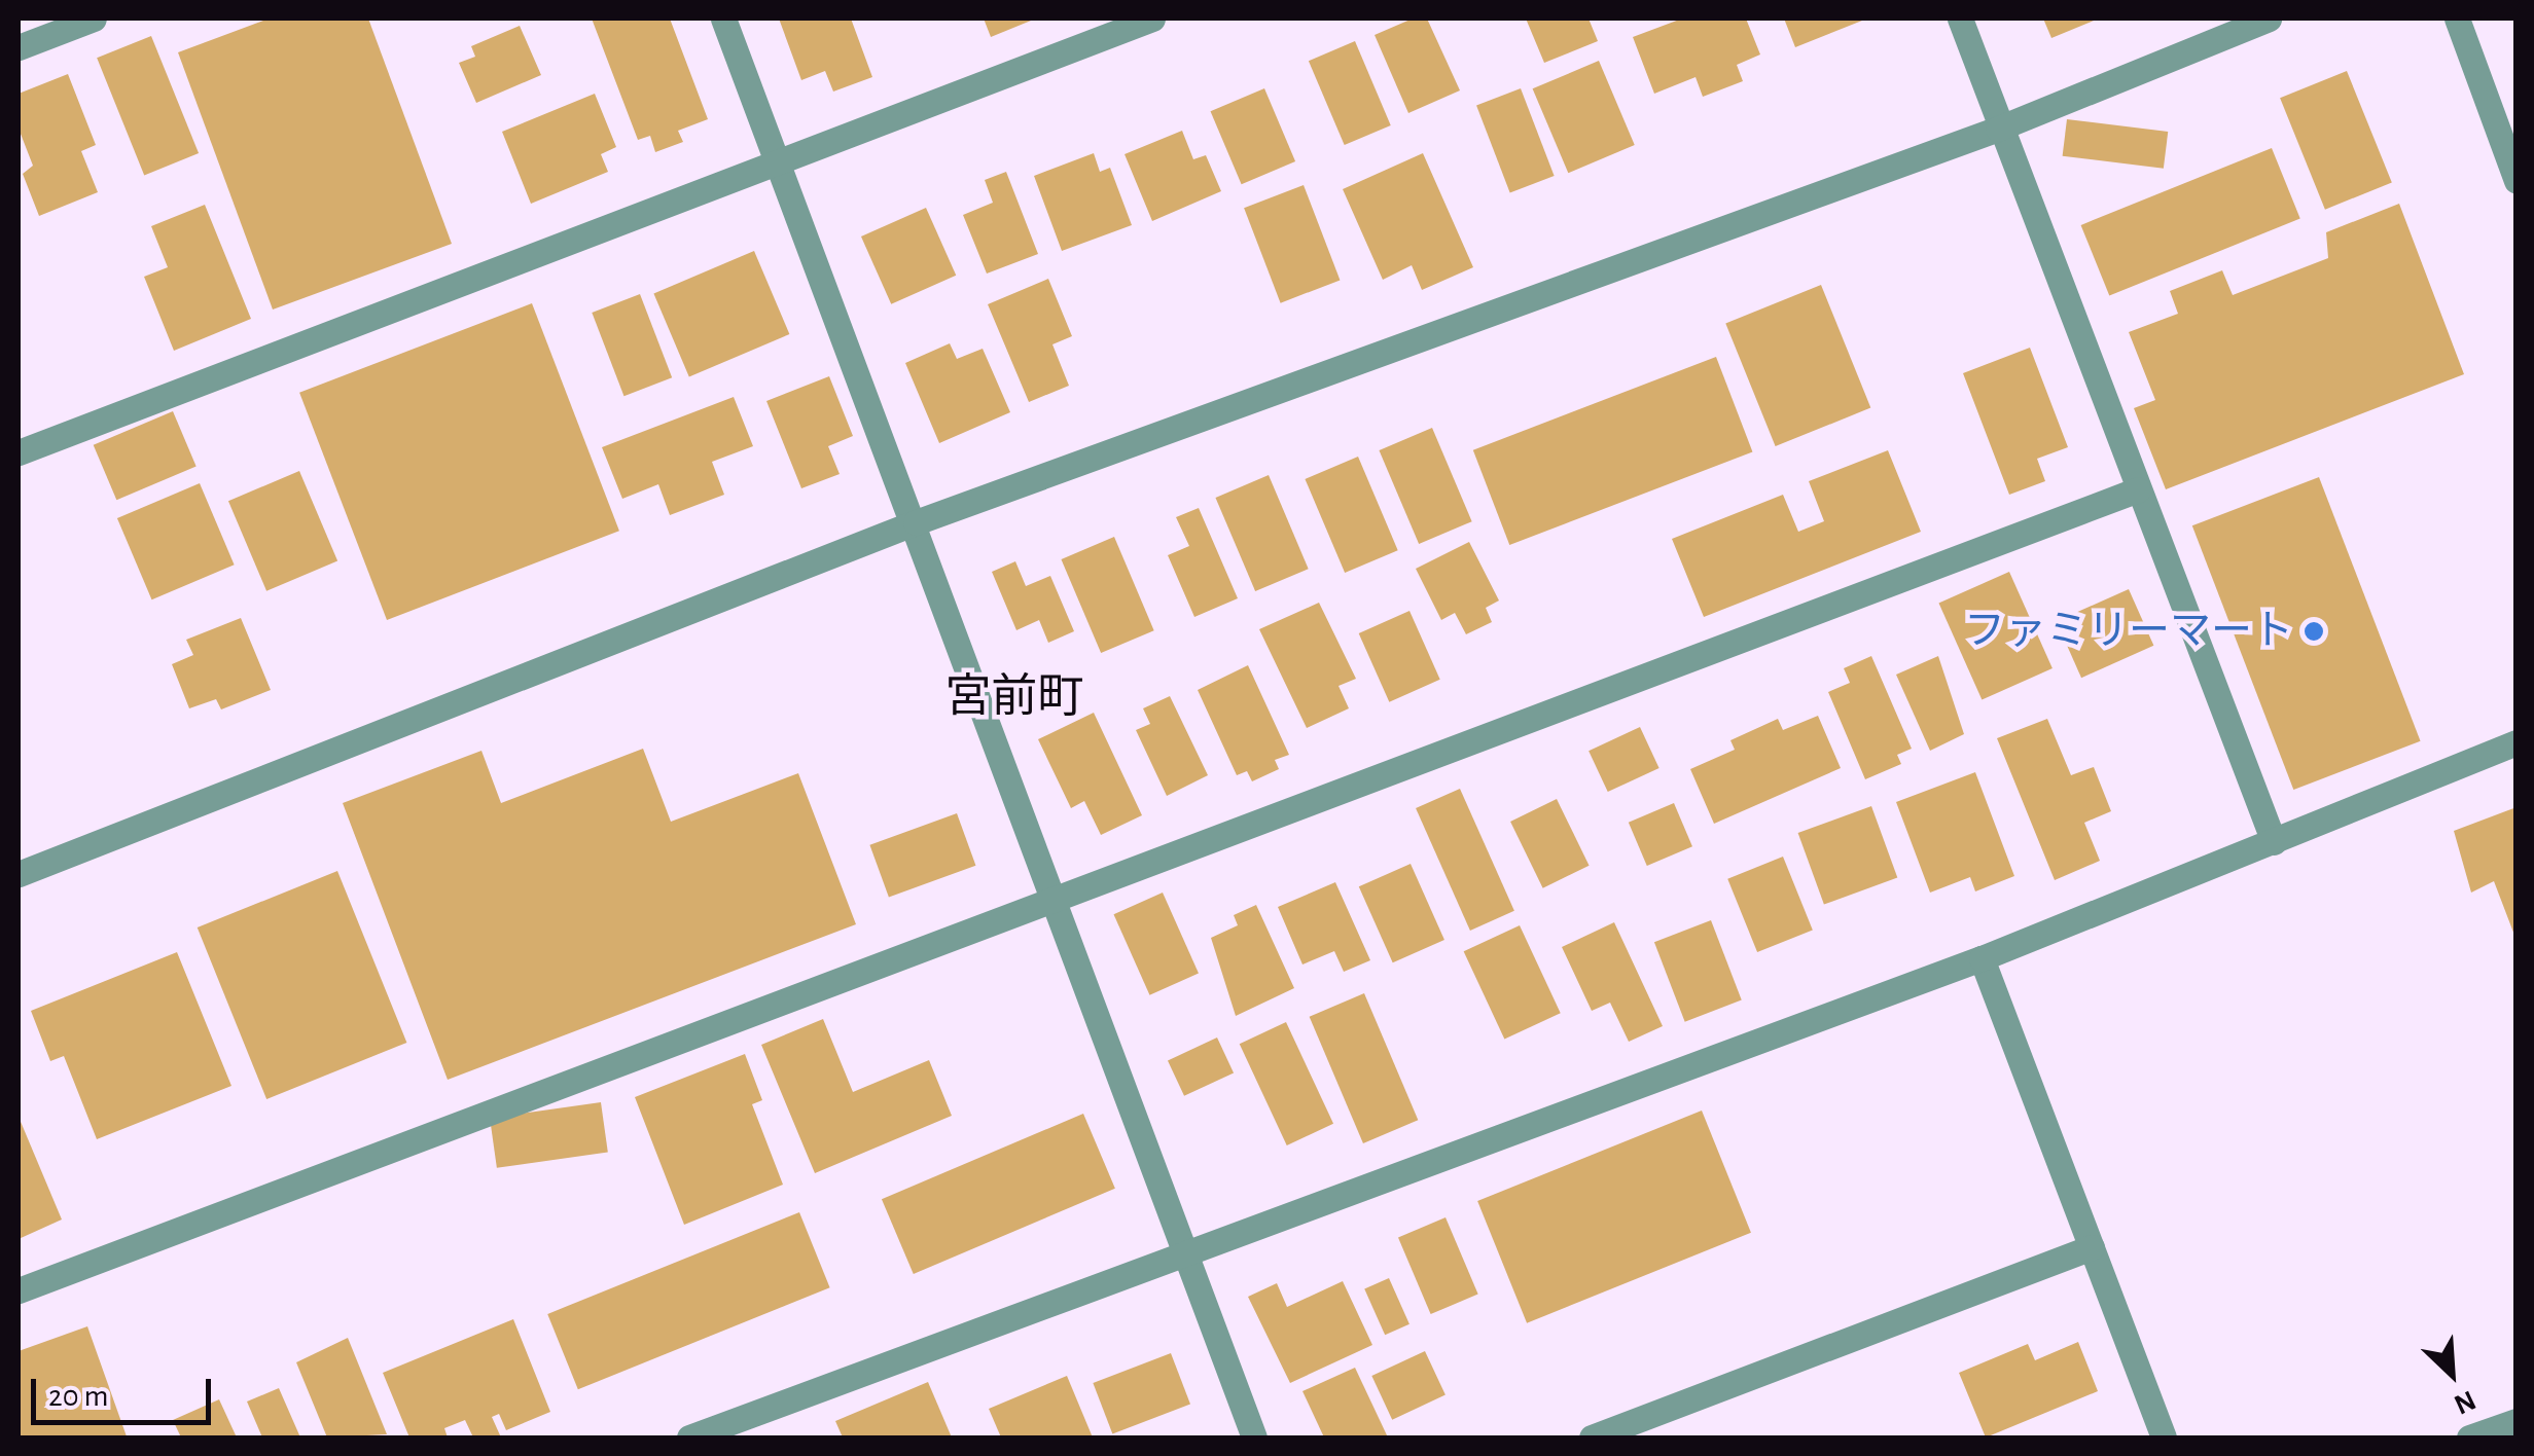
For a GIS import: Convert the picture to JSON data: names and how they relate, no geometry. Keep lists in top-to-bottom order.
{
  "districts": ["宮前町"],
  "places": ["ファミリーマート"],
  "scale_bar": "20 m",
  "north": "bottom right"
}
